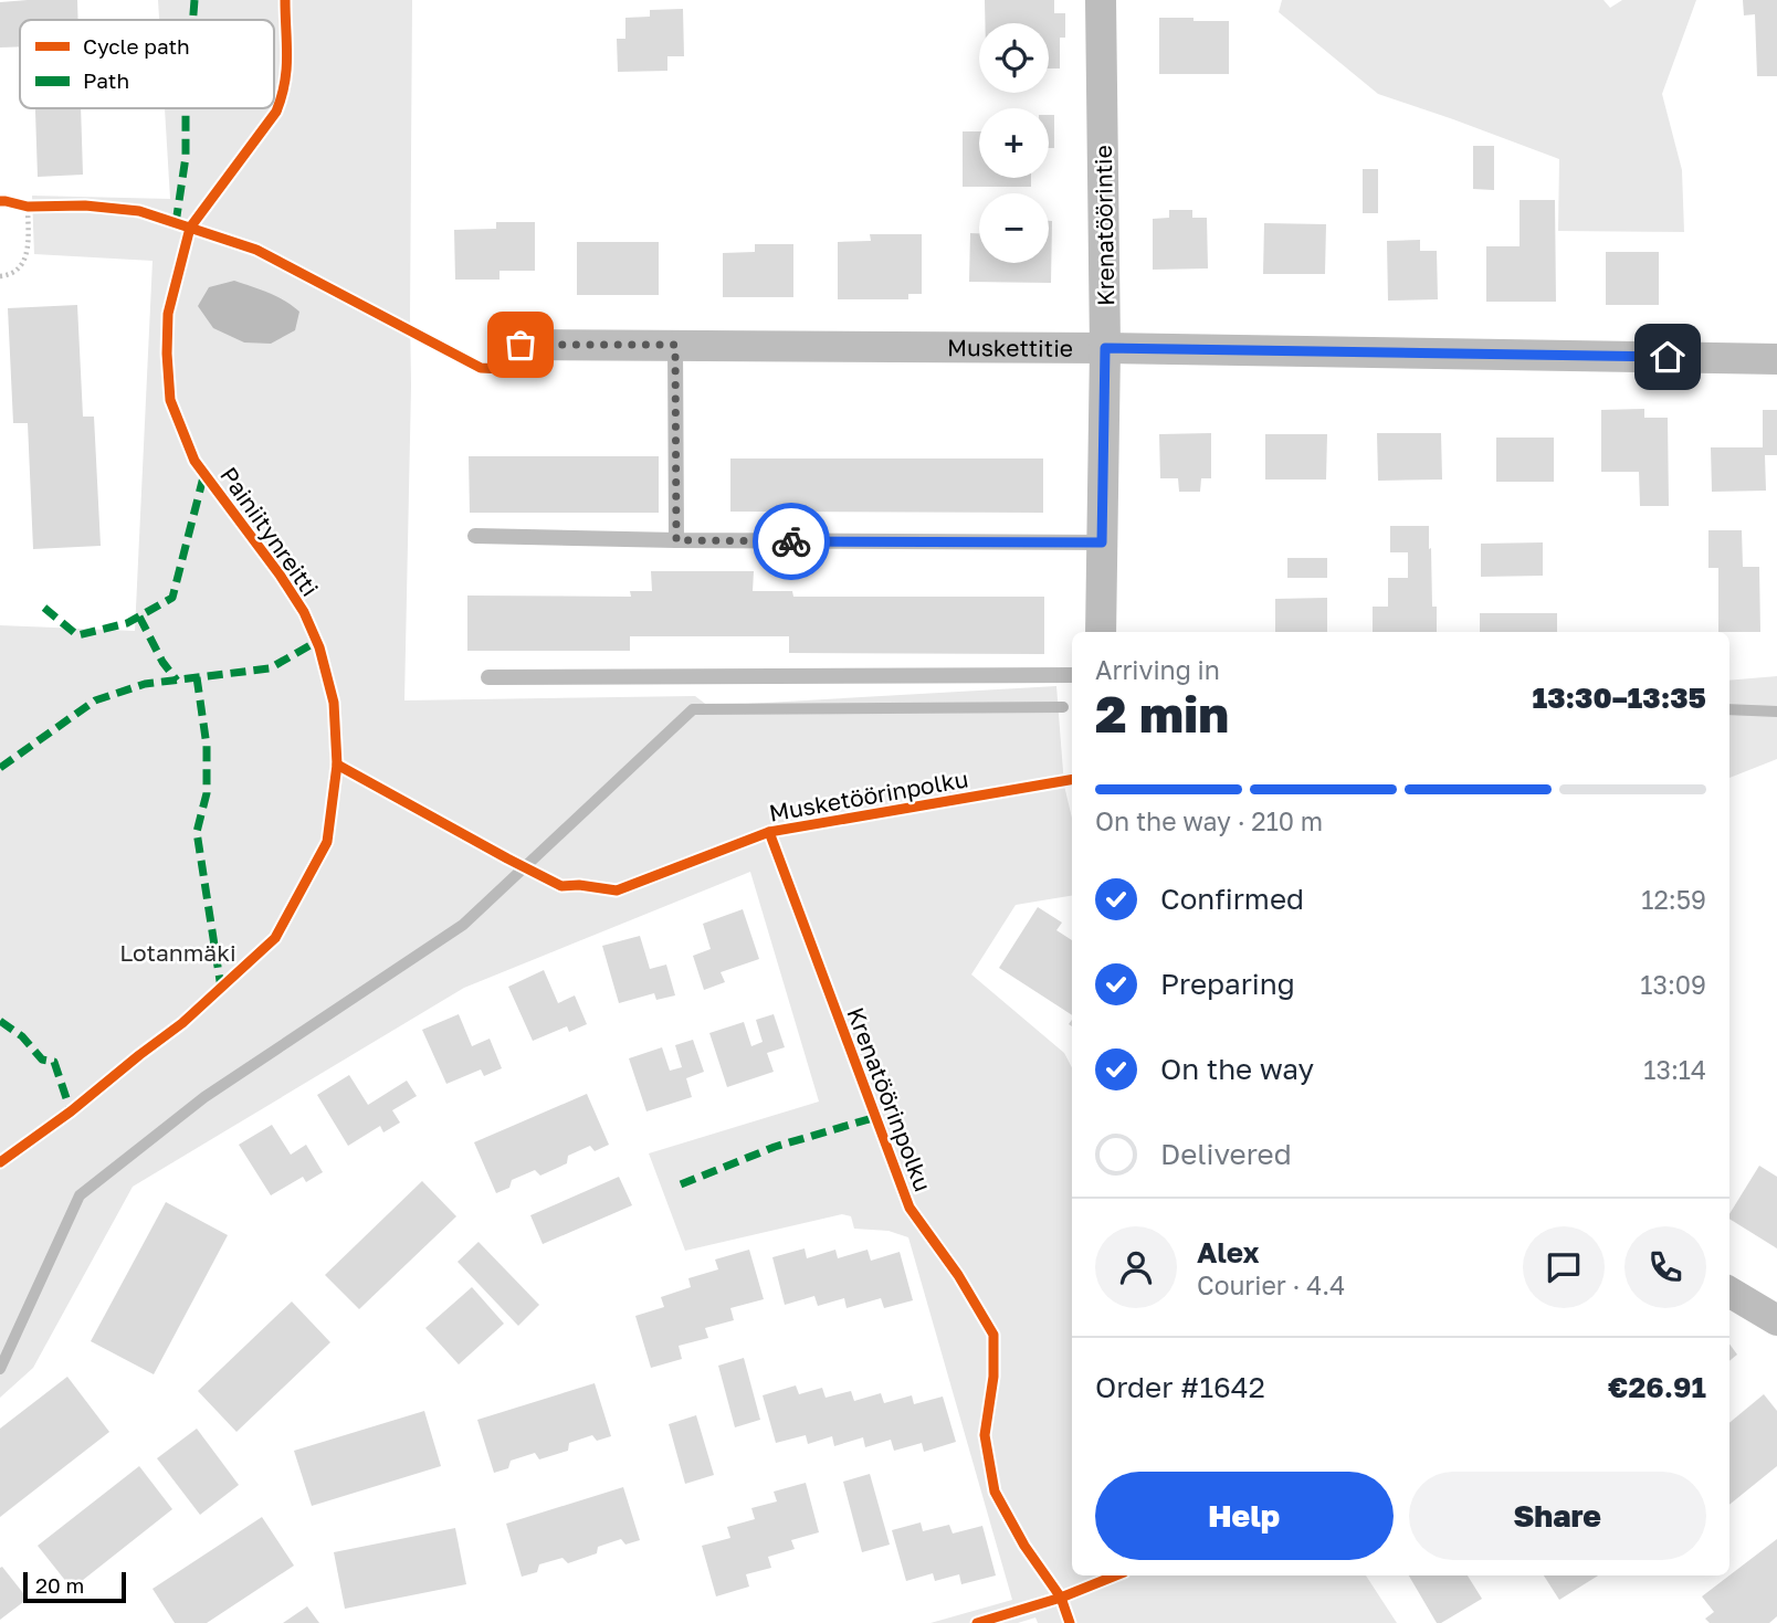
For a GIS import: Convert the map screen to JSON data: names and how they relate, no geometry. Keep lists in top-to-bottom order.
{
  "streets": {
    "street": ["Krenatöörintie", "Muskettitie"],
    "cycle path": ["Painiitynreitti", "Musketöörinpolku"]
  },
  "crossings": [
    ["Krenatöörintie", "Muskettitie"]
  ],
  "parks": ["Lotanmäki"],
  "legend": ["Cycle path", "Path"],
  "scale_bar": "20 m",
  "page": {
    "map_buttons": ["+", "−"],
    "heading": ["2 min", "Arriving in", "13:30–13:35"],
    "panel": [
      "Alex",
      "Courier · 4.4",
      "Order #1642",
      "€26.91"
    ],
    "bar": "On the way · 210 m",
    "list": [
      ["Confirmed", "12:59"],
      ["Preparing", "13:09"],
      ["On the way", "13:14"],
      "Delivered"
    ],
    "buttons": ["Help", "Share"],
    "scale": "20 m"
  }
}
